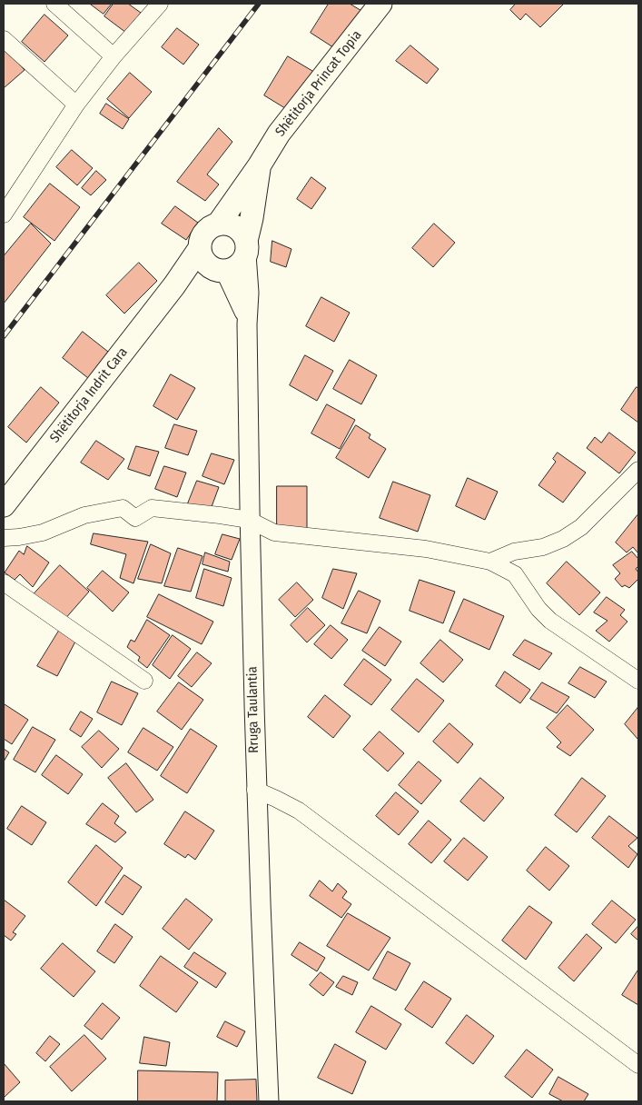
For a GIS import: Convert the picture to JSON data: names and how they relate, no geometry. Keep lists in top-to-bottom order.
{
  "streets": {
    "main road": ["Shëtitorja Princat Topia", "Shëtitorja Indrit Cara"],
    "street": ["Rruga Taulantia"]
  },
  "crossings": [
    ["Shëtitorja Princat Topia", "Shëtitorja Indrit Cara"],
    ["Shëtitorja Princat Topia", "Rruga Taulantia"],
    ["Shëtitorja Indrit Cara", "Rruga Taulantia"]
  ]
}
